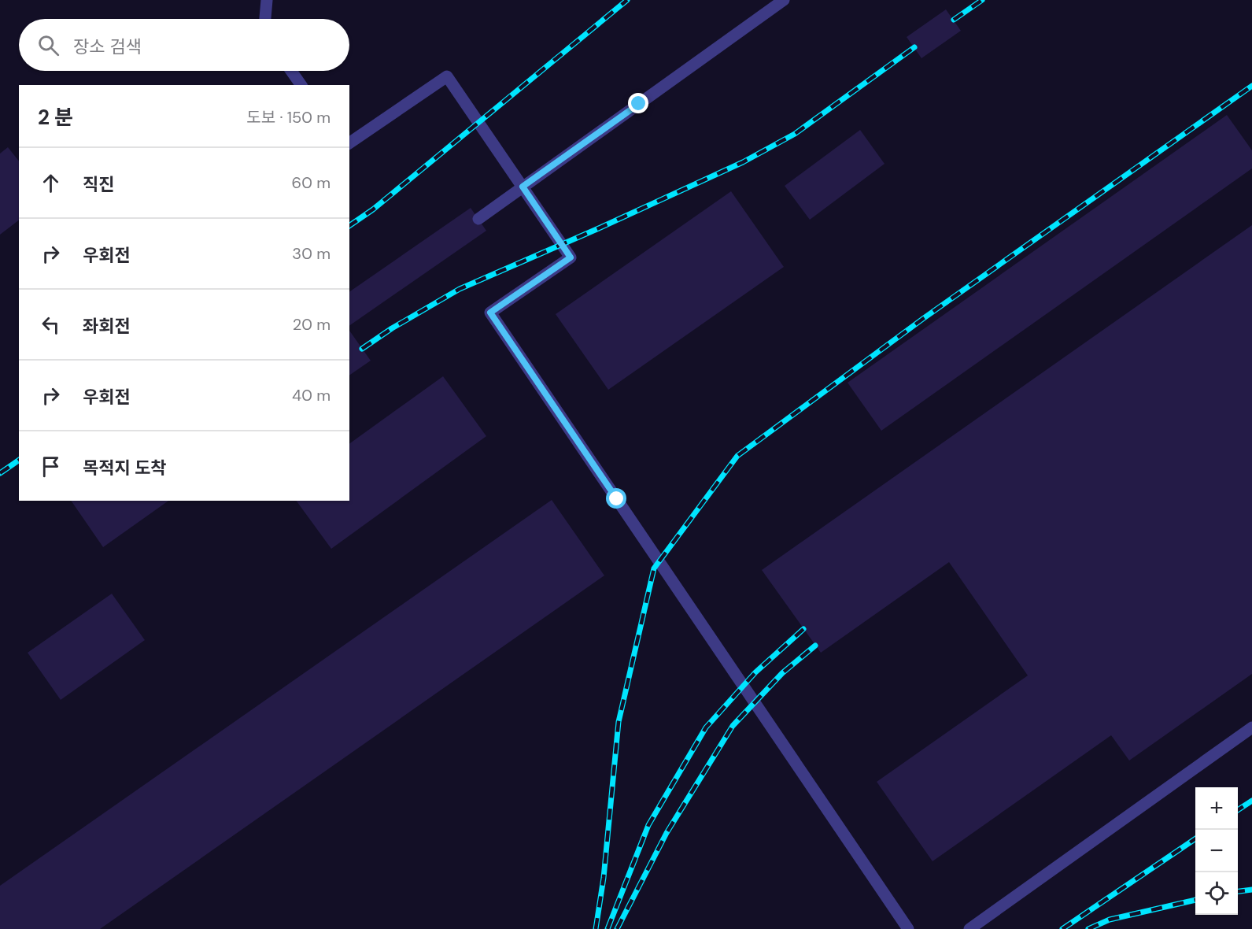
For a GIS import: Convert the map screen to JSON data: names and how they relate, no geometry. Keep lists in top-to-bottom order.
{
  "page": {
    "search": "장소 검색",
    "heading": ["2 분", "도보 · 150 m"],
    "list": [
      ["직진", "60 m"],
      ["우회전", "30 m"],
      ["좌회전", "20 m"],
      ["우회전", "40 m"],
      "목적지 도착"
    ],
    "map_buttons": ["+", "−"]
  }
}
